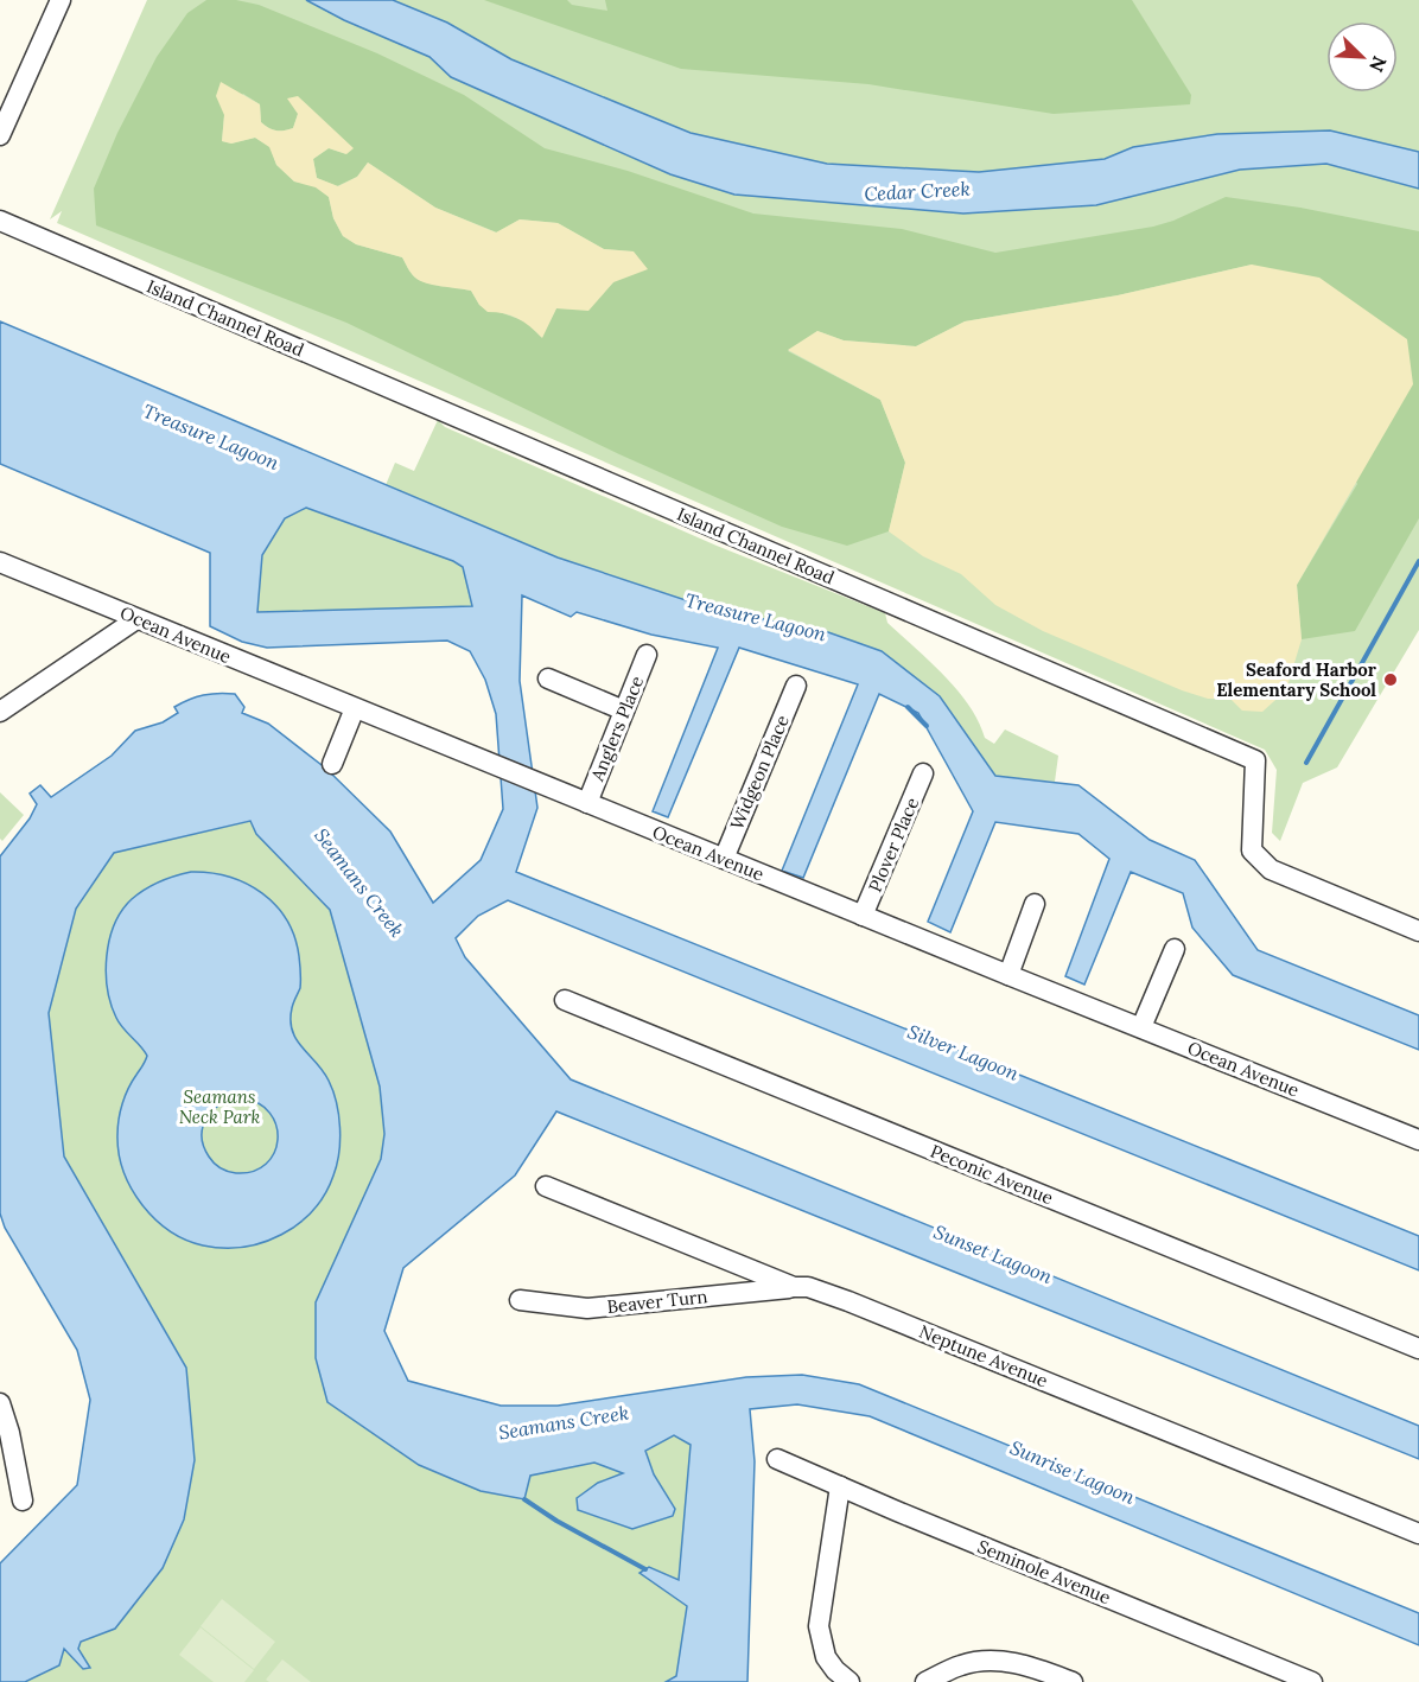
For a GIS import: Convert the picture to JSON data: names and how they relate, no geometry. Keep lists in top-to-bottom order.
{
  "streets": {
    "street": [
      "Island Channel Road",
      "Ocean Avenue",
      "Anglers Place",
      "Widgeon Place",
      "Plover Place",
      "Peconic Avenue",
      "Beaver Turn",
      "Neptune Avenue",
      "Seminole Avenue"
    ]
  },
  "crossings": [
    ["Ocean Avenue", "Anglers Place"],
    ["Ocean Avenue", "Widgeon Place"],
    ["Ocean Avenue", "Plover Place"],
    ["Beaver Turn", "Neptune Avenue"]
  ],
  "water": [
    "Cedar Creek",
    "Treasure Lagoon",
    "Seamans Creek",
    "Silver Lagoon",
    "Sunset Lagoon",
    "Sunrise Lagoon"
  ],
  "parks": ["Seamans Neck Park"],
  "places": ["Seaford Harbor Elementary School"],
  "north": "bottom right"
}
